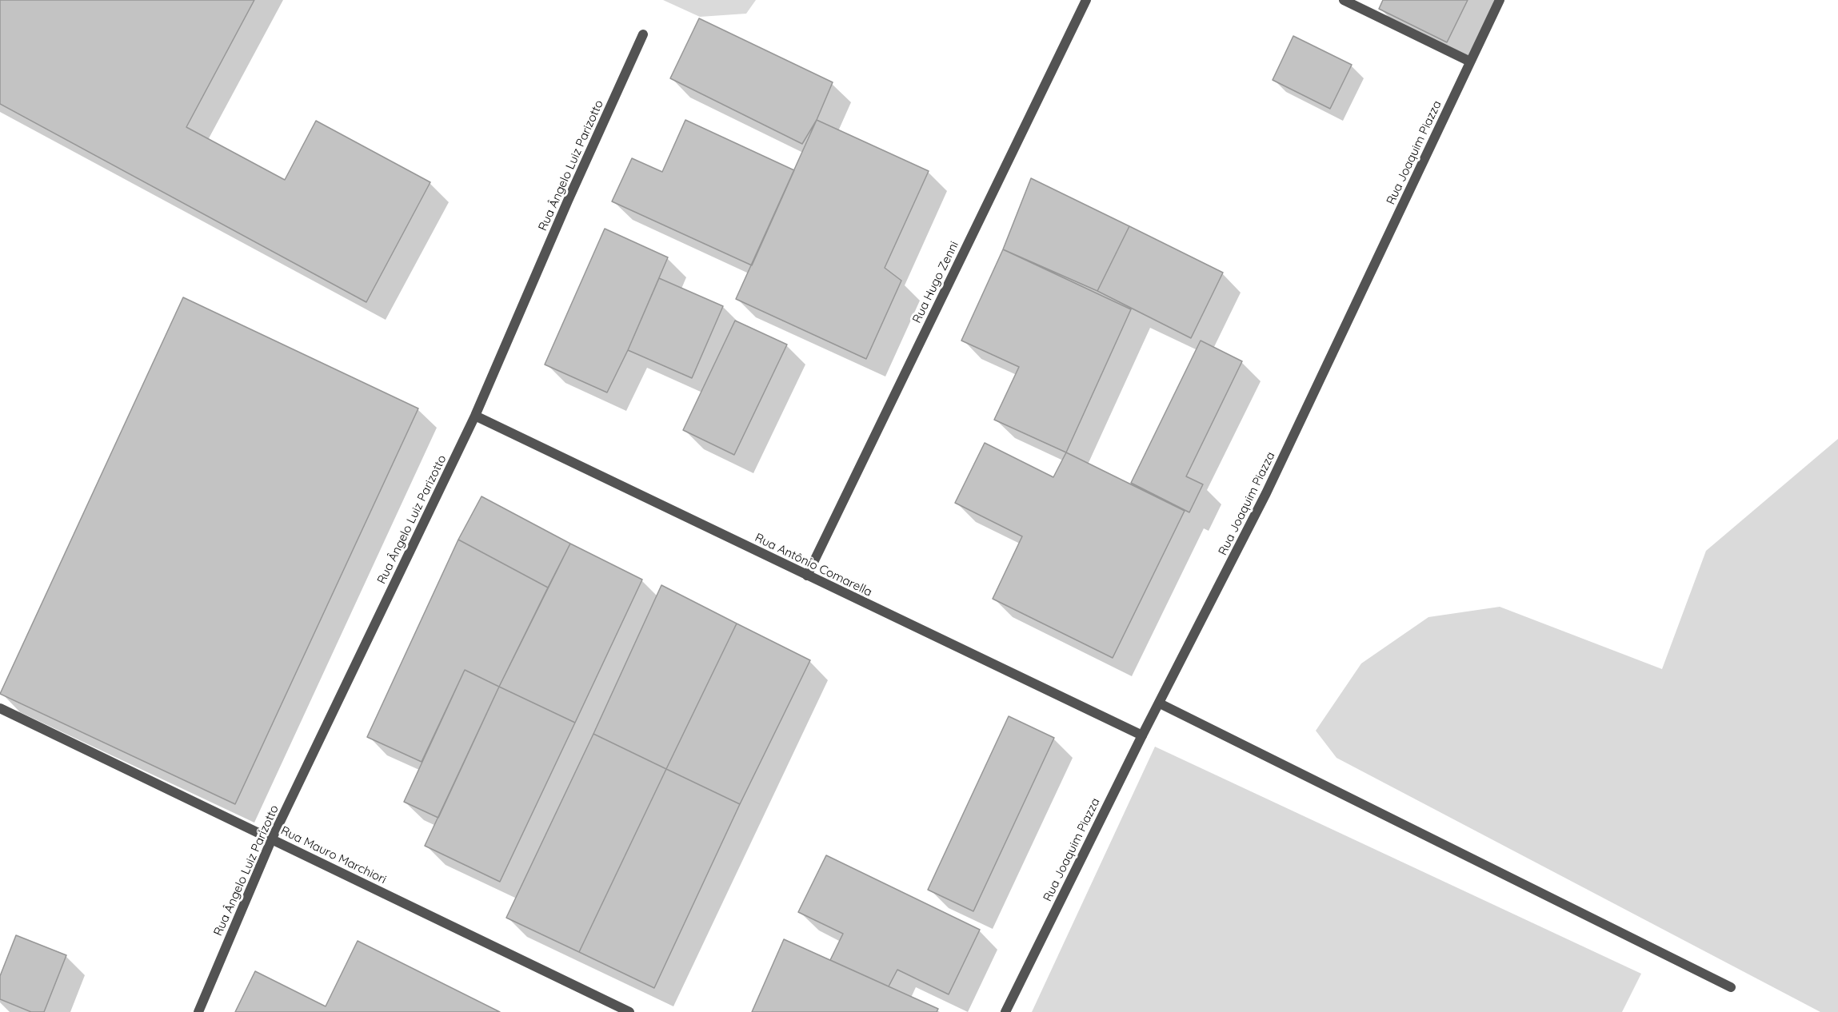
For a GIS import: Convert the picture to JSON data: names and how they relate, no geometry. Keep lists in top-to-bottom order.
{
  "streets": {
    "street": [
      "Rua Joaquim Piazza",
      "Rua Ângelo Luiz Parizotto",
      "Rua Hugo Zenni",
      "Rua Antônio Comarella",
      "Rua Mauro Marchiori"
    ]
  },
  "crossings": [
    ["Rua Joaquim Piazza", "Rua Antônio Comarella"],
    ["Rua Ângelo Luiz Parizotto", "Rua Antônio Comarella"],
    ["Rua Ângelo Luiz Parizotto", "Rua Mauro Marchiori"],
    ["Rua Hugo Zenni", "Rua Antônio Comarella"]
  ]
}
